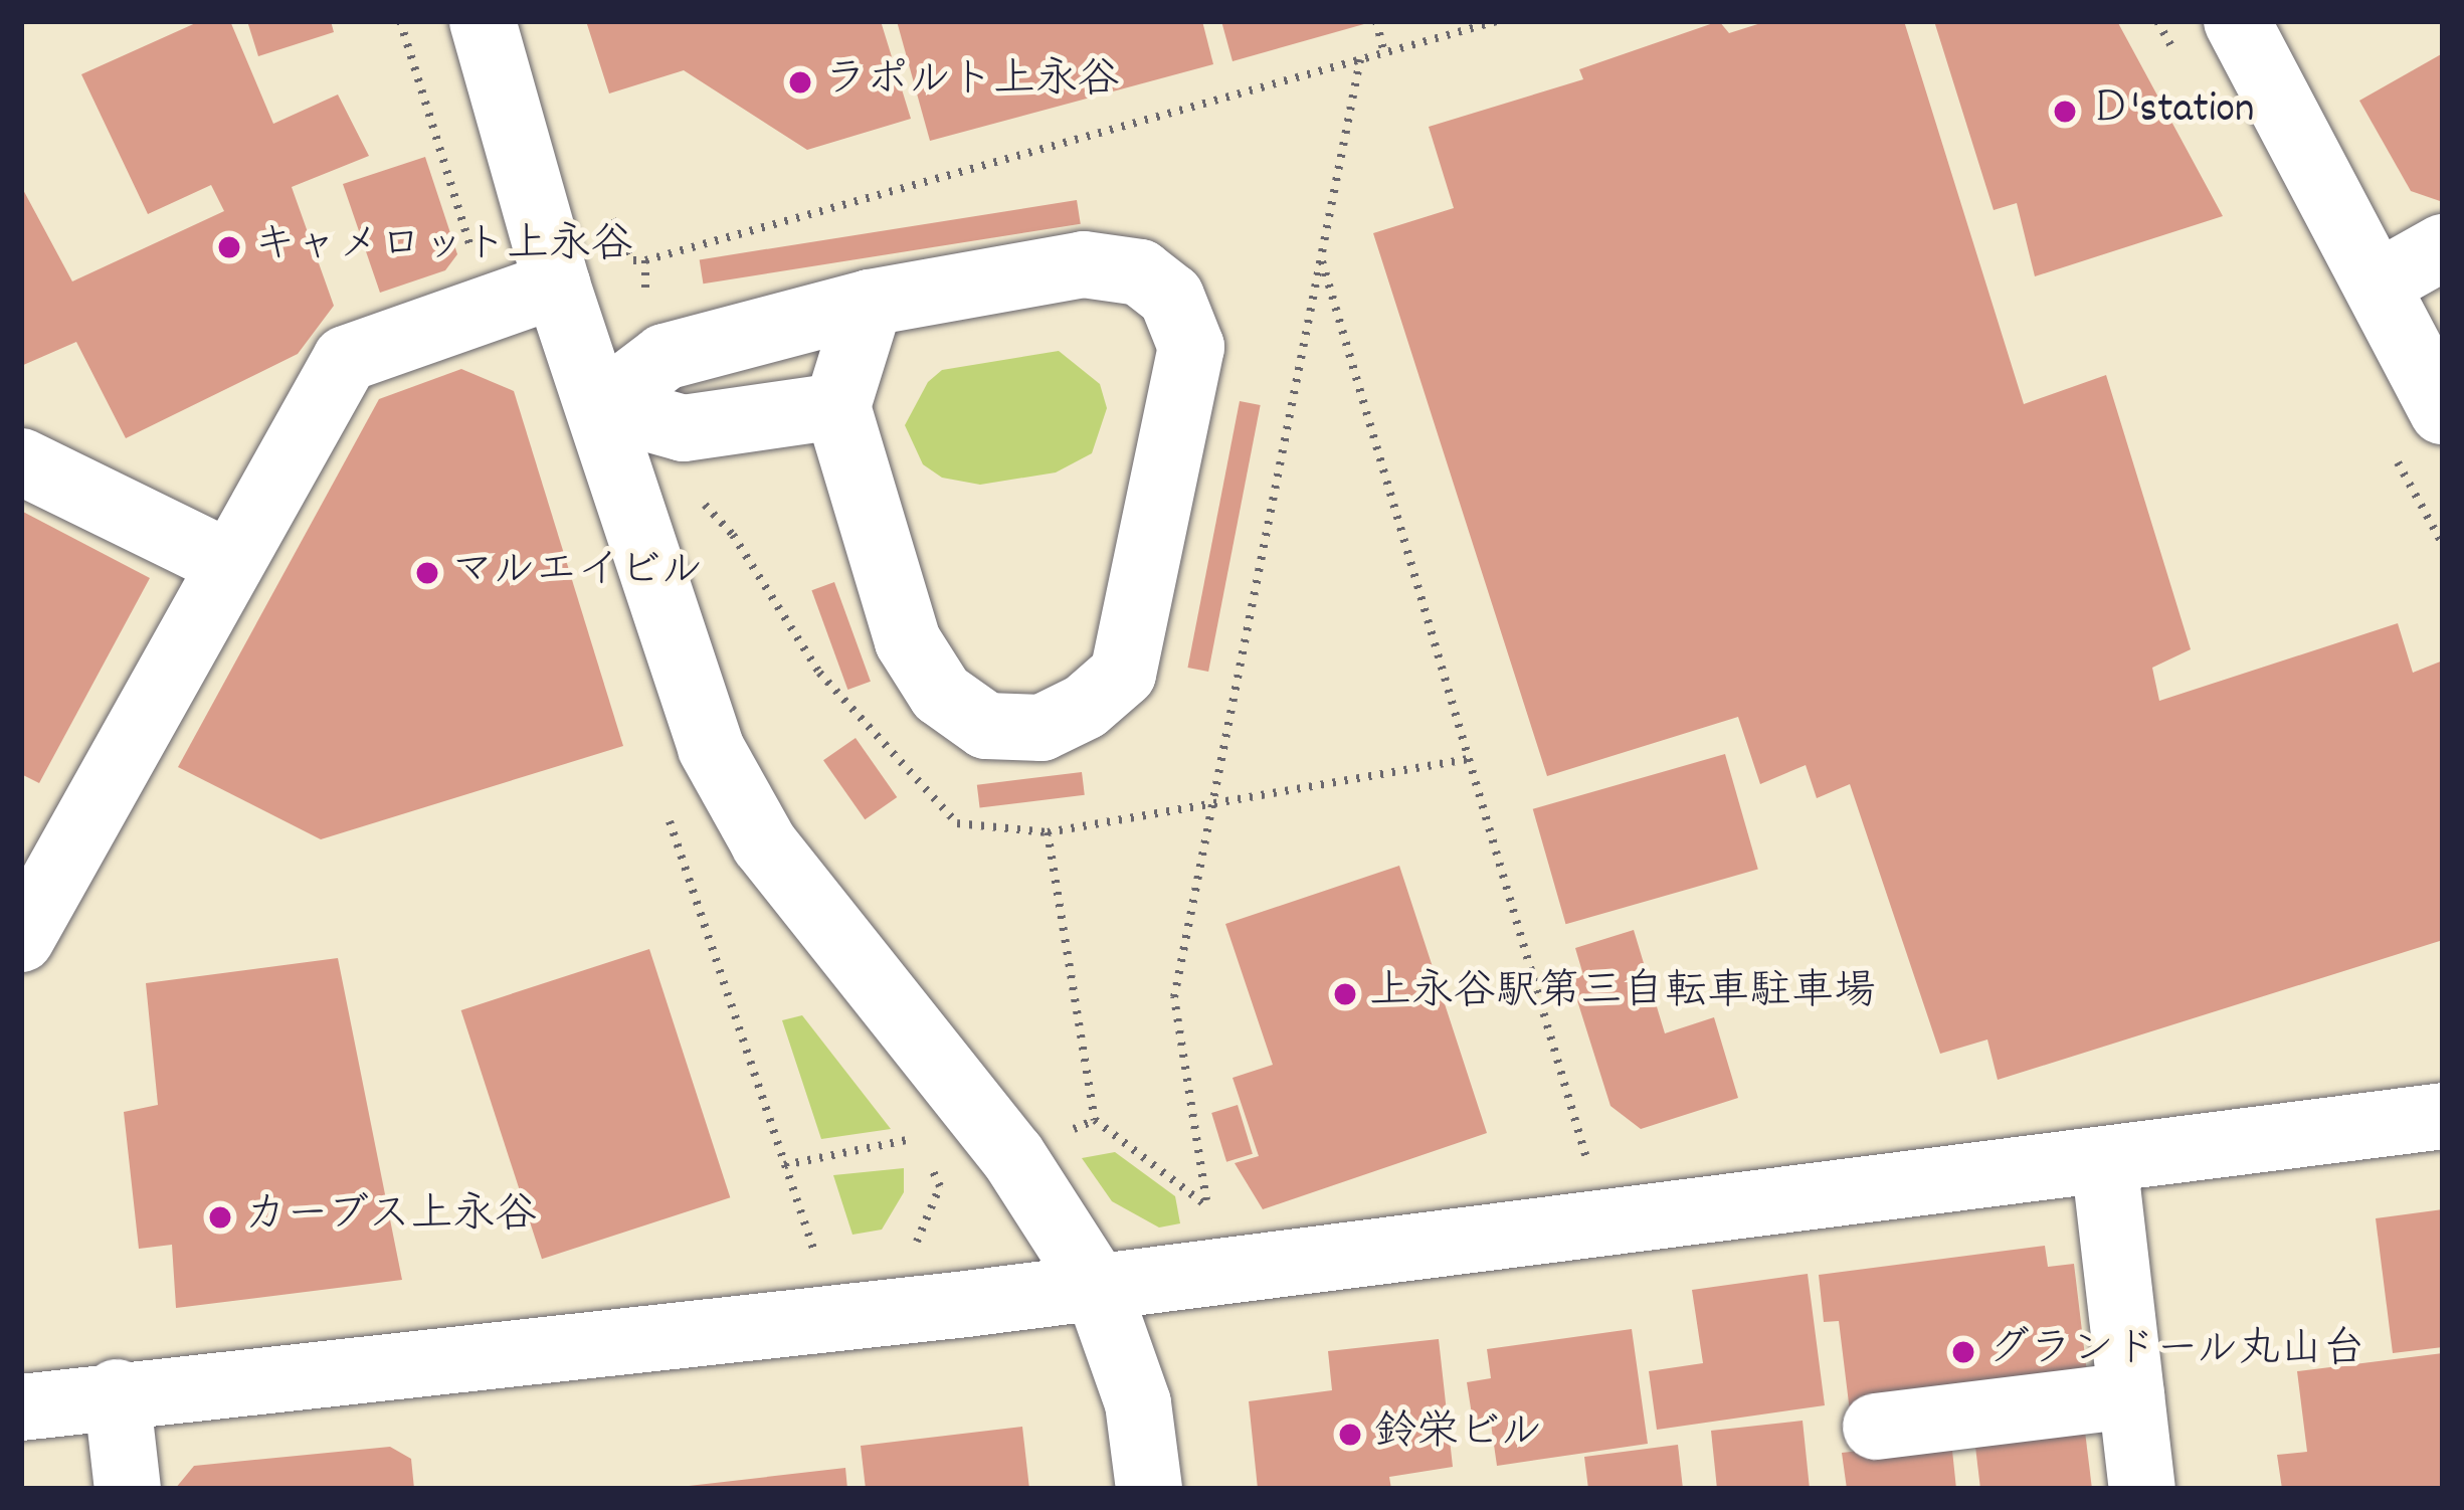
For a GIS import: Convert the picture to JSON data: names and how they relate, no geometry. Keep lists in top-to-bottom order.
{
  "places": [
    "ラポルト上永谷",
    "Ｄ'station",
    "キャメロット上永谷",
    "マルエイビル",
    "上永谷駅第三自転車駐車場",
    "カーブス上永谷",
    "グランドール丸山台",
    "鈴栄ビル"
  ]
}
